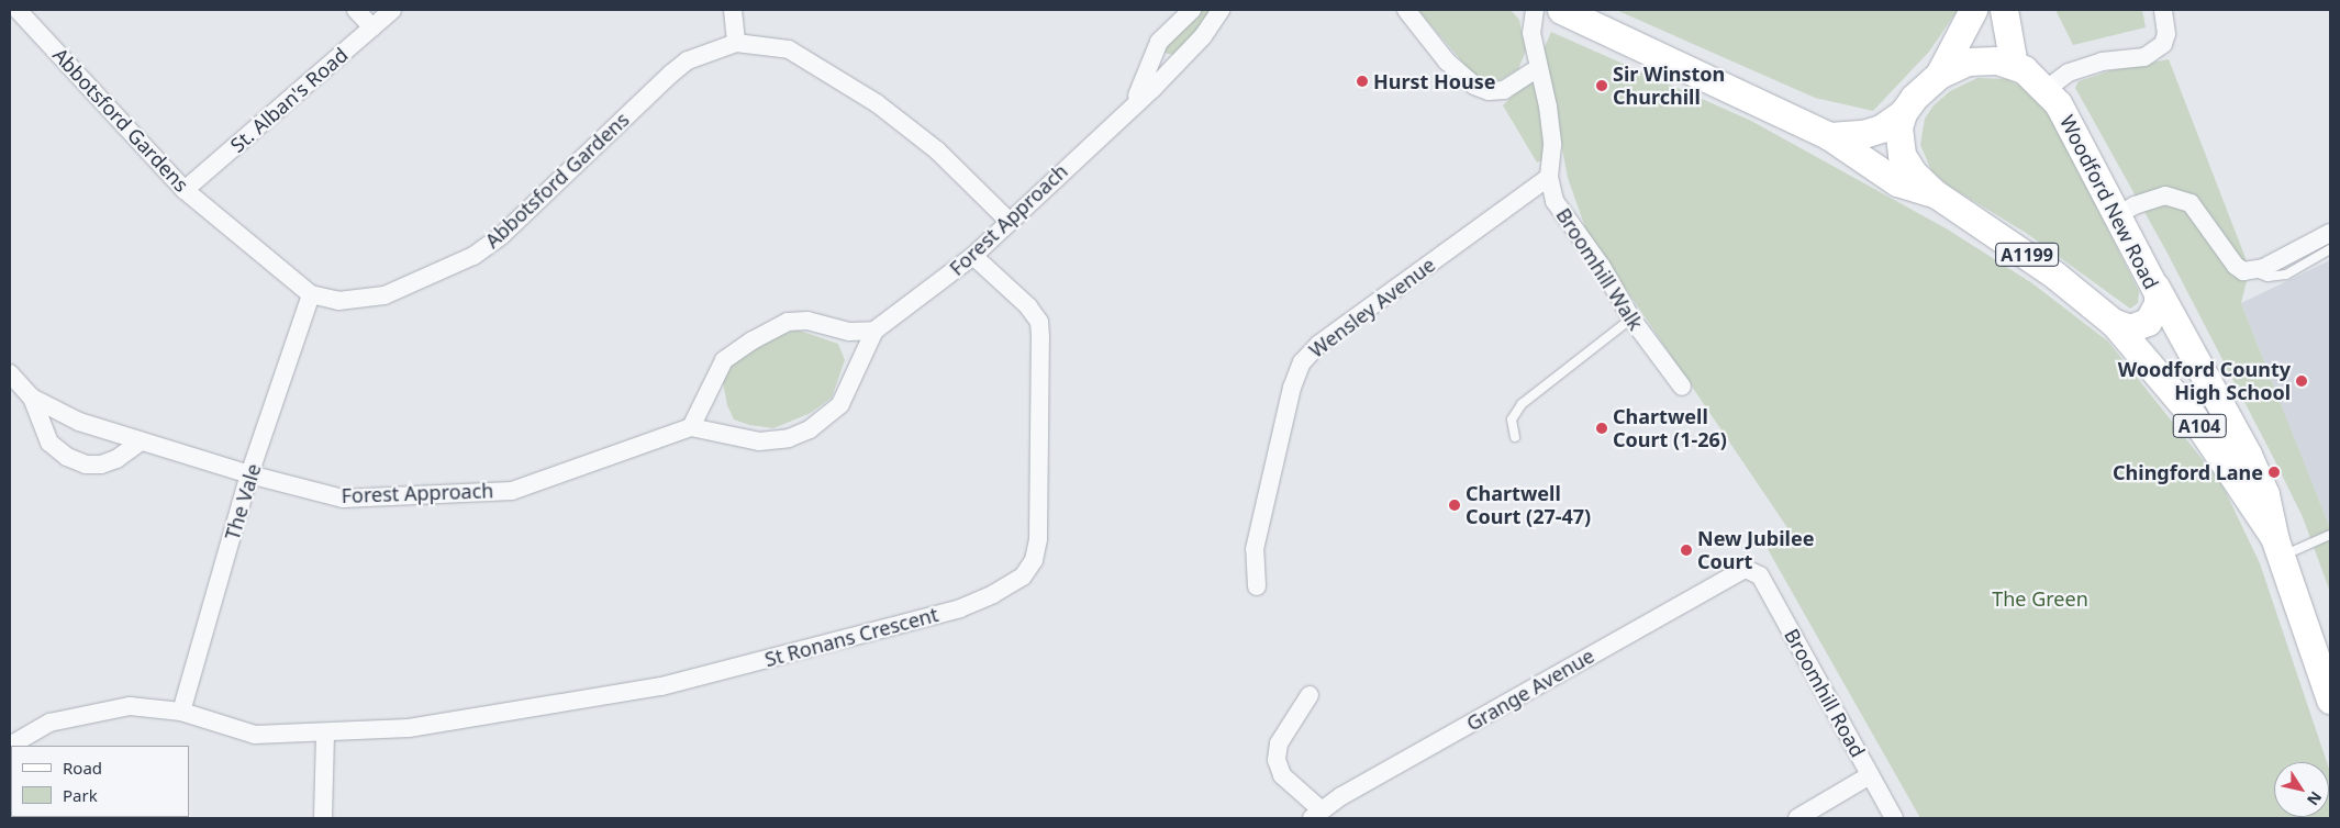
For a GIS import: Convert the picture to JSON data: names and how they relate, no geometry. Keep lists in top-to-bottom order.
{
  "streets": {
    "main road": ["Woodford New Road", "A1199", "A104"],
    "street": [
      "St. Alban's Road",
      "Abbotsford Gardens",
      "Forest Approach",
      "Broomhill Walk",
      "Wensley Avenue",
      "The Vale",
      "St Ronans Crescent",
      "Grange Avenue",
      "Broomhill Road"
    ]
  },
  "crossings": [
    ["St. Alban's Road", "Abbotsford Gardens"],
    ["Abbotsford Gardens", "Forest Approach"],
    ["Abbotsford Gardens", "The Vale"],
    ["Woodford New Road", "A1199"],
    ["Woodford New Road", "A104"],
    ["Forest Approach", "The Vale"],
    ["Forest Approach", "St Ronans Crescent"],
    ["A1199", "A104"],
    ["Broomhill Walk", "Wensley Avenue"],
    ["The Vale", "St Ronans Crescent"],
    ["Grange Avenue", "Broomhill Road"]
  ],
  "parks": ["The Green"],
  "places": [
    "Hurst House",
    "Sir Winston Churchill",
    "Woodford County High School",
    "Chartwell Court (1-26)",
    "Chingford Lane",
    "Chartwell Court (27-47)",
    "New Jubilee Court"
  ],
  "legend": ["Road", "Park"],
  "north": "bottom right"
}
